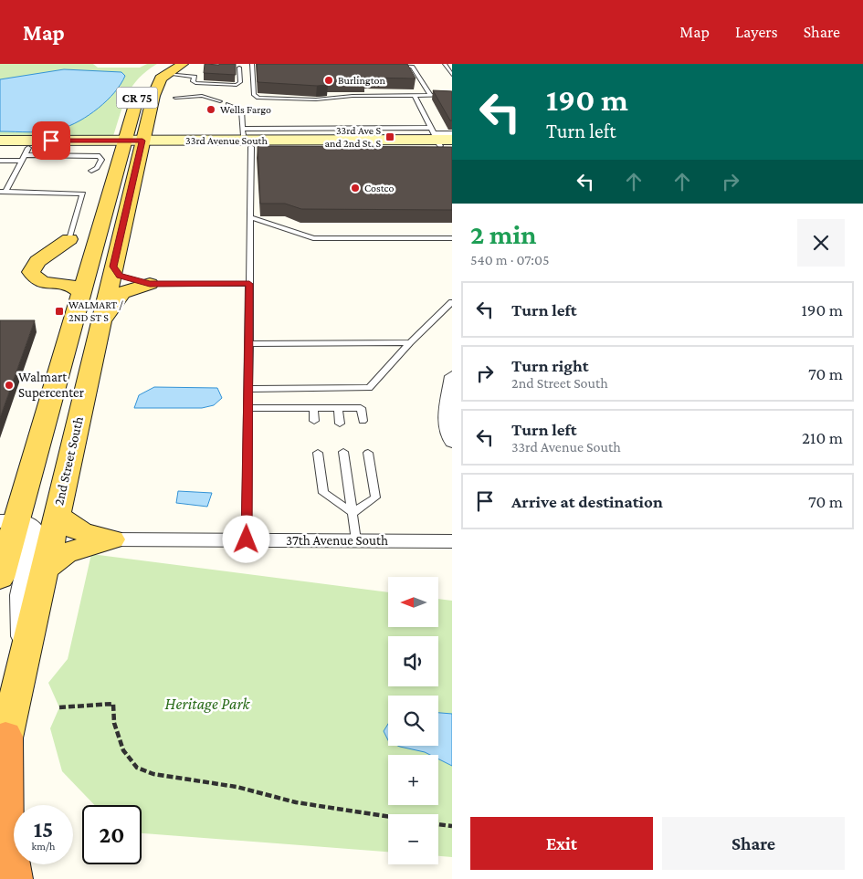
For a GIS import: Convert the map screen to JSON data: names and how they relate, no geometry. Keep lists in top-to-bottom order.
{
  "streets": {
    "main road": ["CR 75", "33rd Avenue South", "2nd Street South"],
    "street": ["37th Avenue South"]
  },
  "crossings": [
    ["33rd Avenue South", "2nd Street South"]
  ],
  "parks": ["Heritage Park"],
  "places": {
    "other": [
      "Burlington",
      "Wells Fargo",
      "Costco",
      "Walmart Supercenter"
    ],
    "transit": ["33rd Ave S and 2nd St. S", "WALMART / 2ND ST S"]
  },
  "north": "left",
  "page": {
    "header": "Map",
    "nav": ["Map", "Layers", "Share"],
    "turn": ["190 m", "Turn left"],
    "heading": ["2 min", "540 m · 07:05"],
    "list": [
      {
        "name": "Turn left",
        "value": "190 m"
      },
      {
        "name": "Turn right",
        "note": "2nd Street South",
        "value": "70 m"
      },
      {
        "name": "Turn left",
        "note": "33rd Avenue South",
        "value": "210 m"
      },
      {
        "name": "Arrive at destination",
        "value": "70 m"
      }
    ],
    "map_buttons": ["+", "−"],
    "speed": "15 km/h",
    "limit": "20",
    "buttons": ["Exit", "Share"]
  }
}
